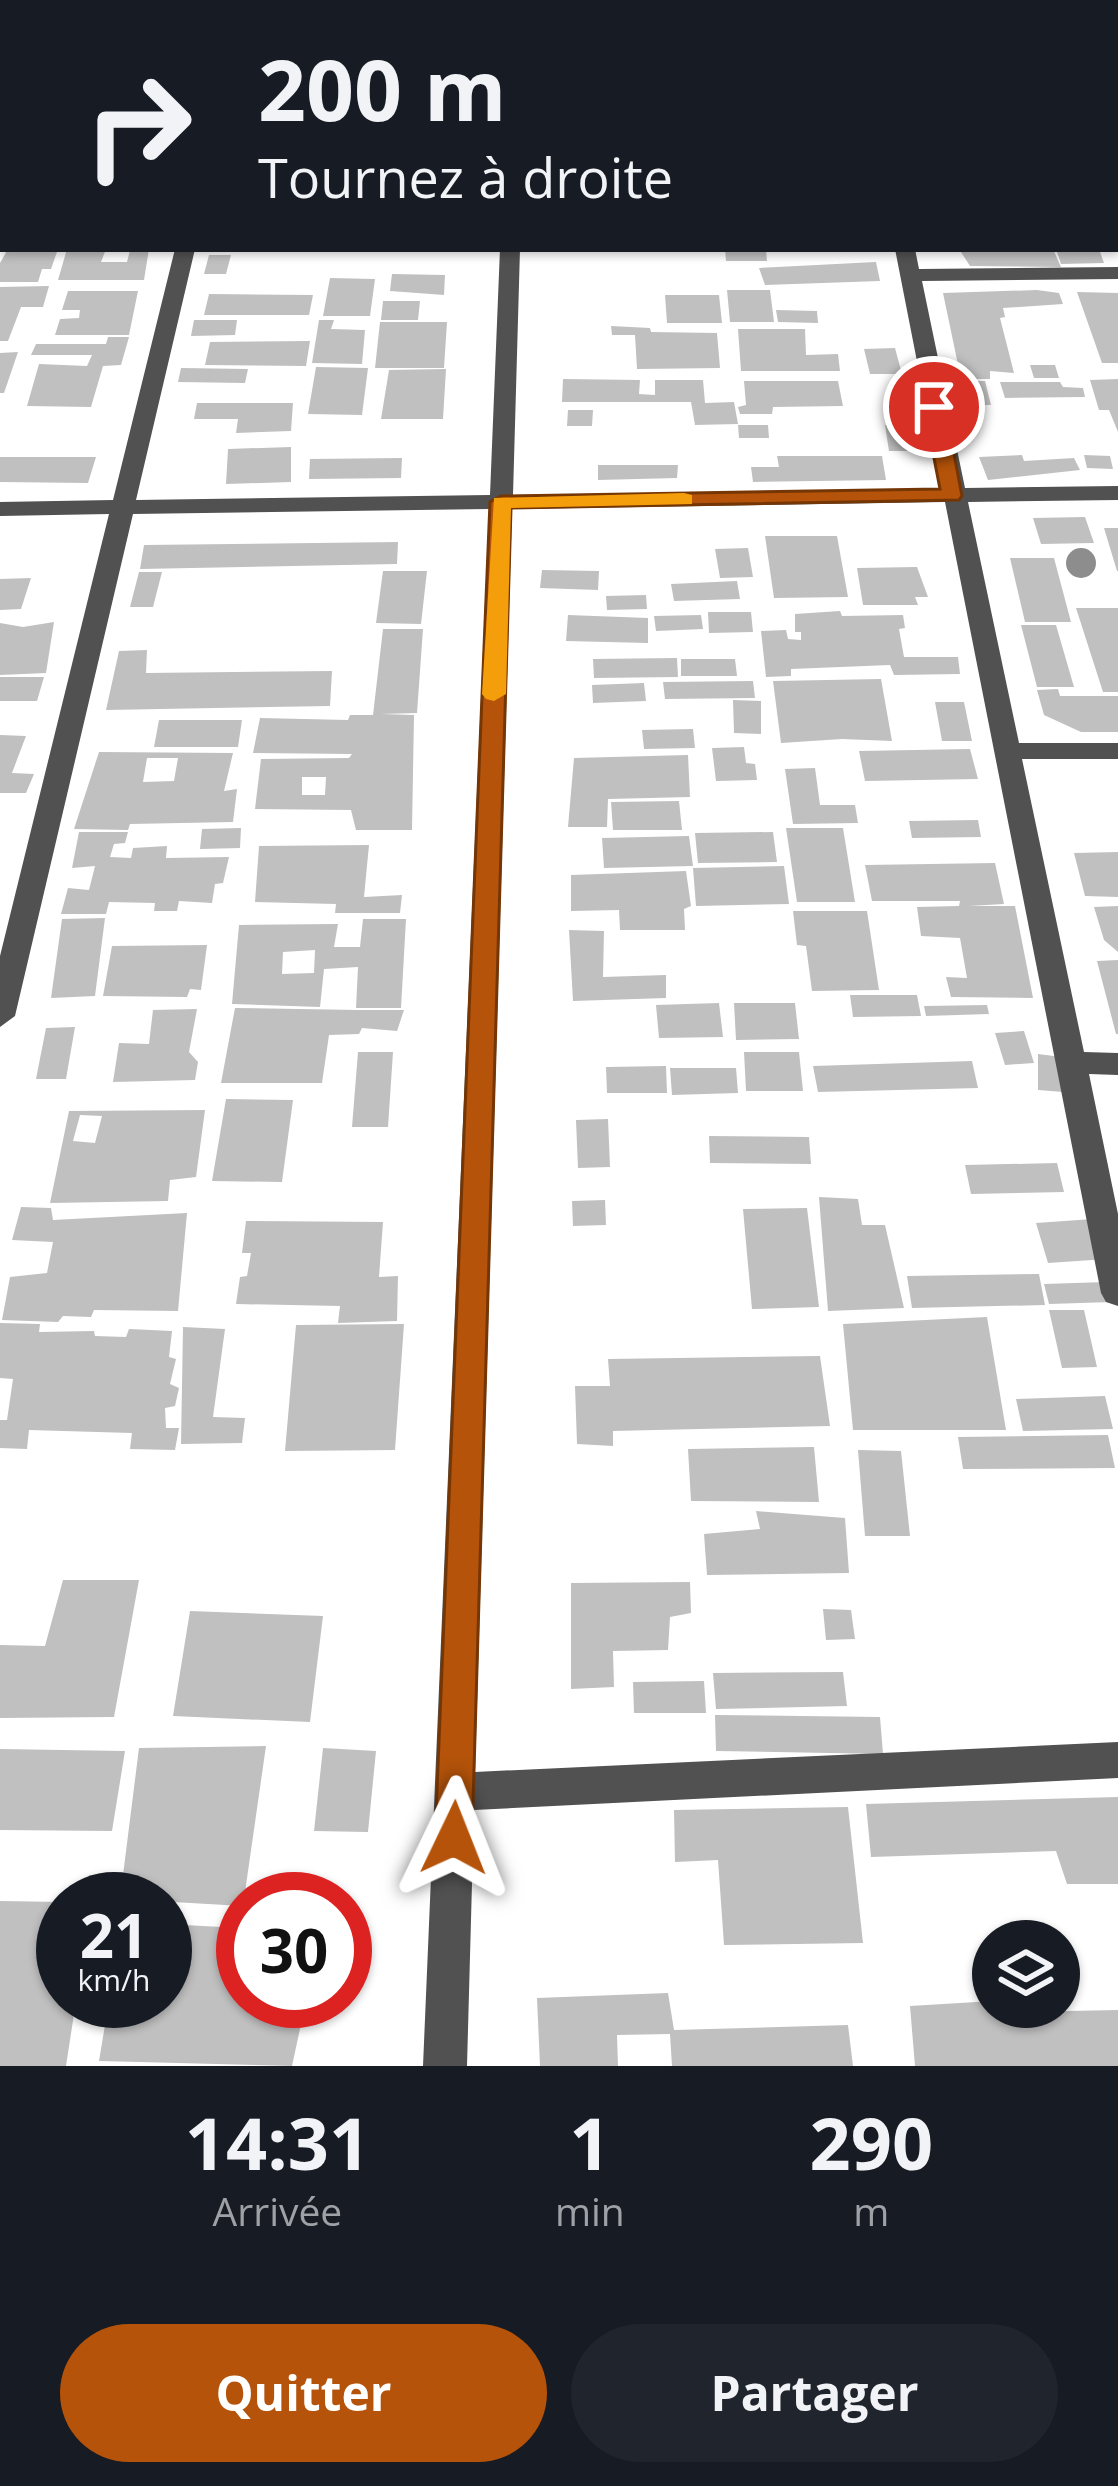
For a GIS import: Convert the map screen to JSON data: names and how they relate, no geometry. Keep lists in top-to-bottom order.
{
  "page": {
    "turn": ["200 m", "Tournez à droite"],
    "speed": "21 km/h",
    "limit": "30",
    "eta": [
      "14:31",
      "Arrivée",
      "1",
      "min",
      "290",
      "m"
    ],
    "buttons": ["Quitter", "Partager"]
  }
}
